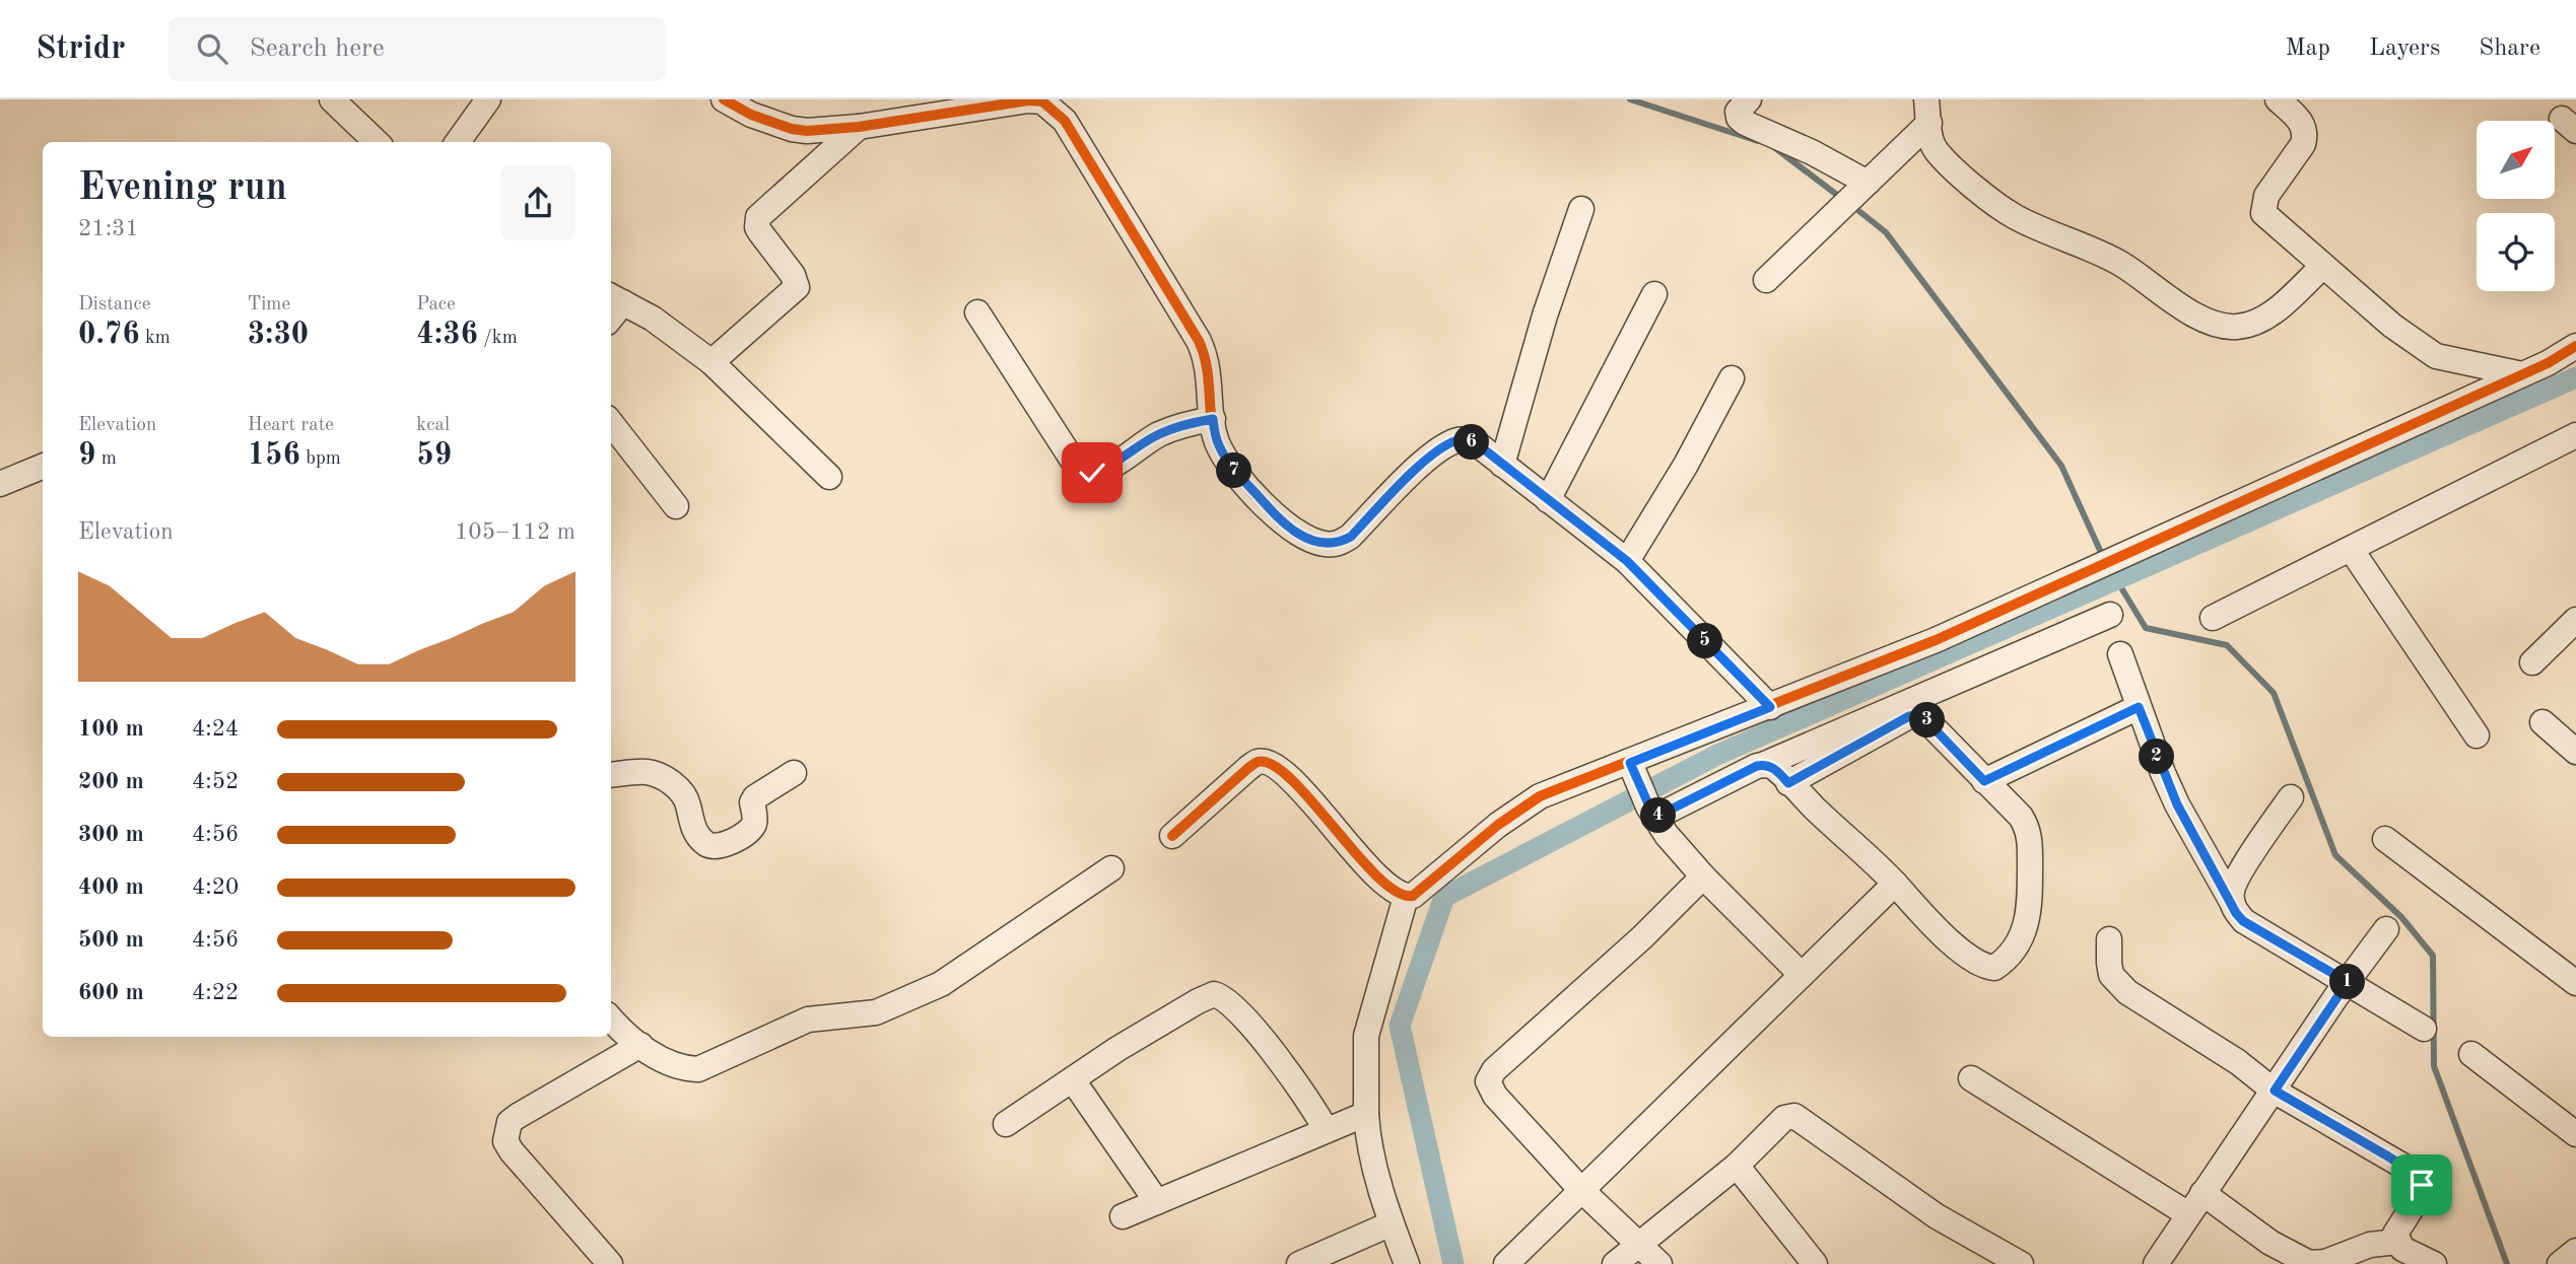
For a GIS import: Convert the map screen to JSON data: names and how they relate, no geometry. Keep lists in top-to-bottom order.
{
  "north": "top right",
  "page": {
    "header": "Stridr",
    "search": "Search here",
    "nav": ["Map", "Layers", "Share"],
    "heading": ["Evening run", "21:31"],
    "stats": [
      ["Distance", "0.76 km"],
      ["Time", "3:30"],
      ["Pace", "4:36 /km"],
      ["Elevation", "9 m"],
      ["Heart rate", "156 bpm"],
      ["kcal", "59"]
    ],
    "pins": [
      "6",
      "7",
      "5",
      "3",
      "2",
      "4",
      "1"
    ],
    "chart": ["Elevation", "105–112 m"],
    "list": [
      {
        "name": "100 m",
        "note": "4:24"
      },
      {
        "name": "200 m",
        "note": "4:52"
      },
      {
        "name": "300 m",
        "note": "4:56"
      },
      {
        "name": "400 m",
        "note": "4:20"
      },
      {
        "name": "500 m",
        "note": "4:56"
      },
      {
        "name": "600 m",
        "note": "4:22"
      }
    ]
  }
}
